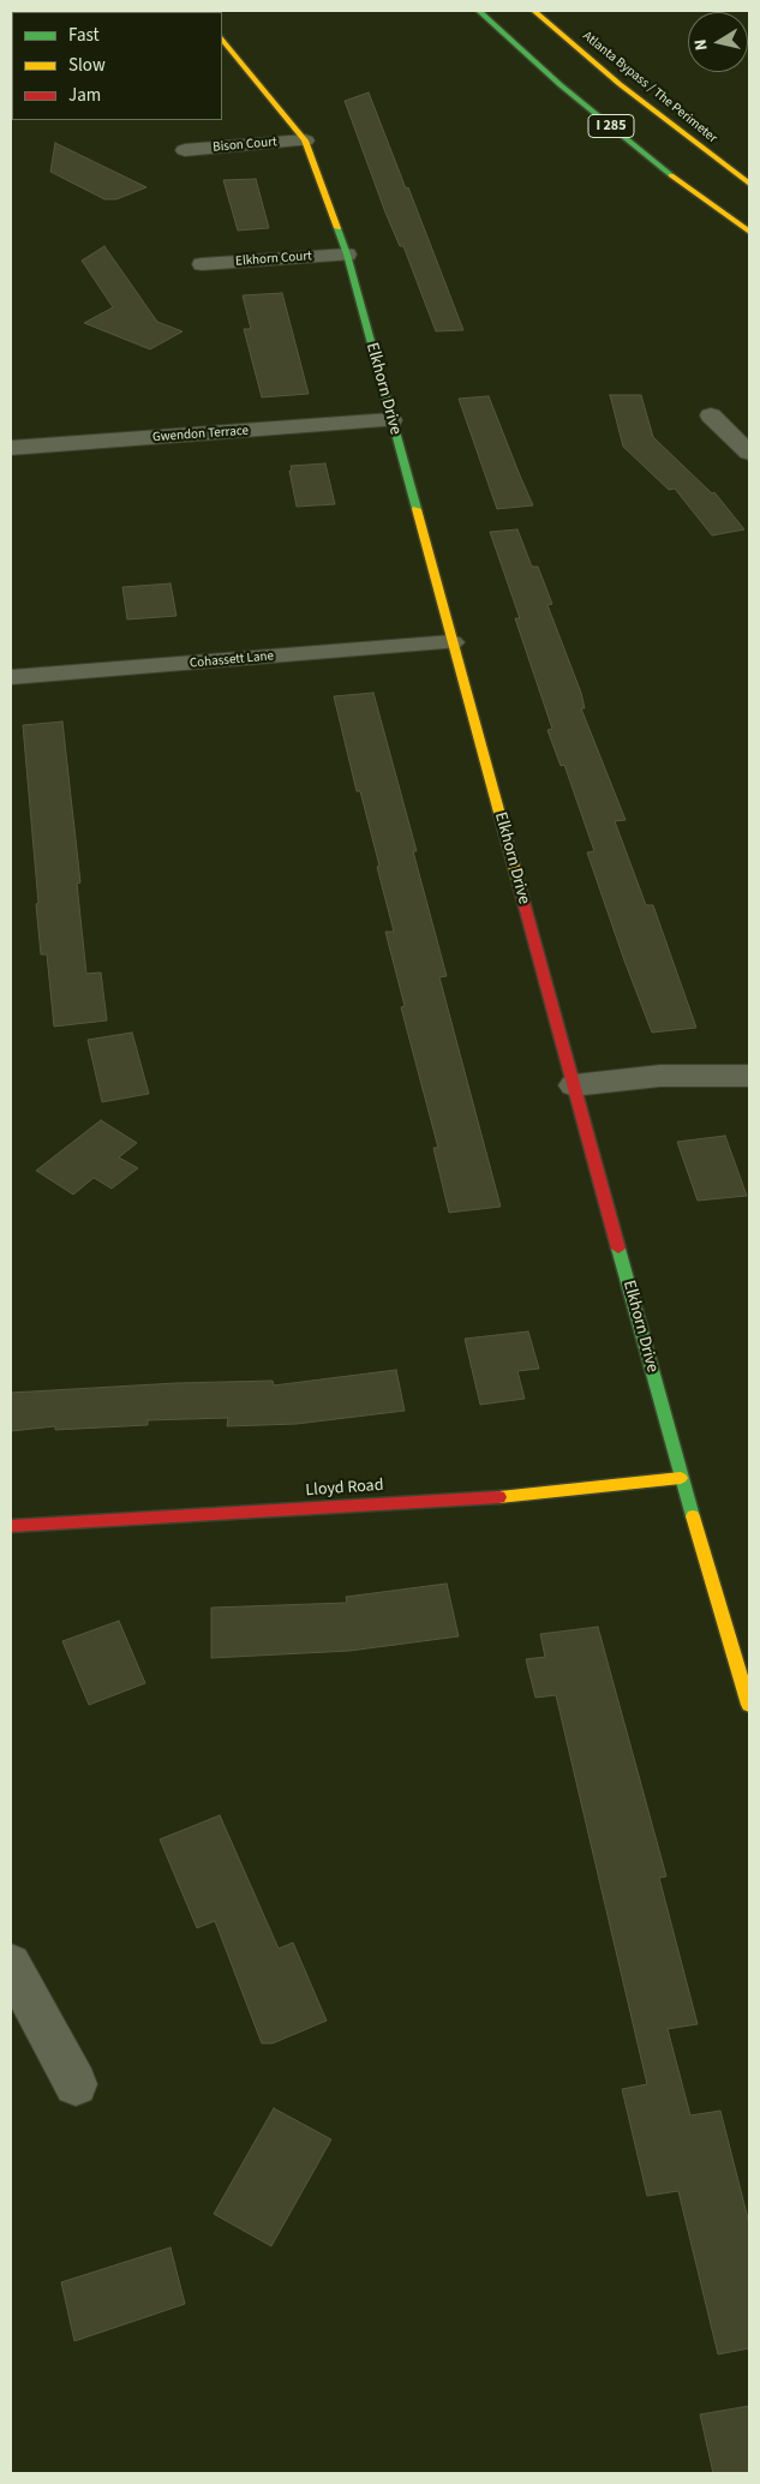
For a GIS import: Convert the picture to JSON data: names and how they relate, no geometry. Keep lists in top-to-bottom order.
{
  "streets": {
    "main road": [
      "Atlanta Bypass / The Perimeter",
      "I 285",
      "Elkhorn Drive",
      "Lloyd Road"
    ],
    "street": [
      "Bison Court",
      "Elkhorn Court",
      "Gwendon Terrace",
      "Cohassett Lane"
    ]
  },
  "crossings": [
    ["Bison Court", "Elkhorn Drive"],
    ["Elkhorn Court", "Elkhorn Drive"],
    ["Elkhorn Drive", "Gwendon Terrace"],
    ["Elkhorn Drive", "Cohassett Lane"],
    ["Elkhorn Drive", "Lloyd Road"]
  ],
  "legend": ["Fast", "Slow", "Jam"],
  "north": "left"
}
